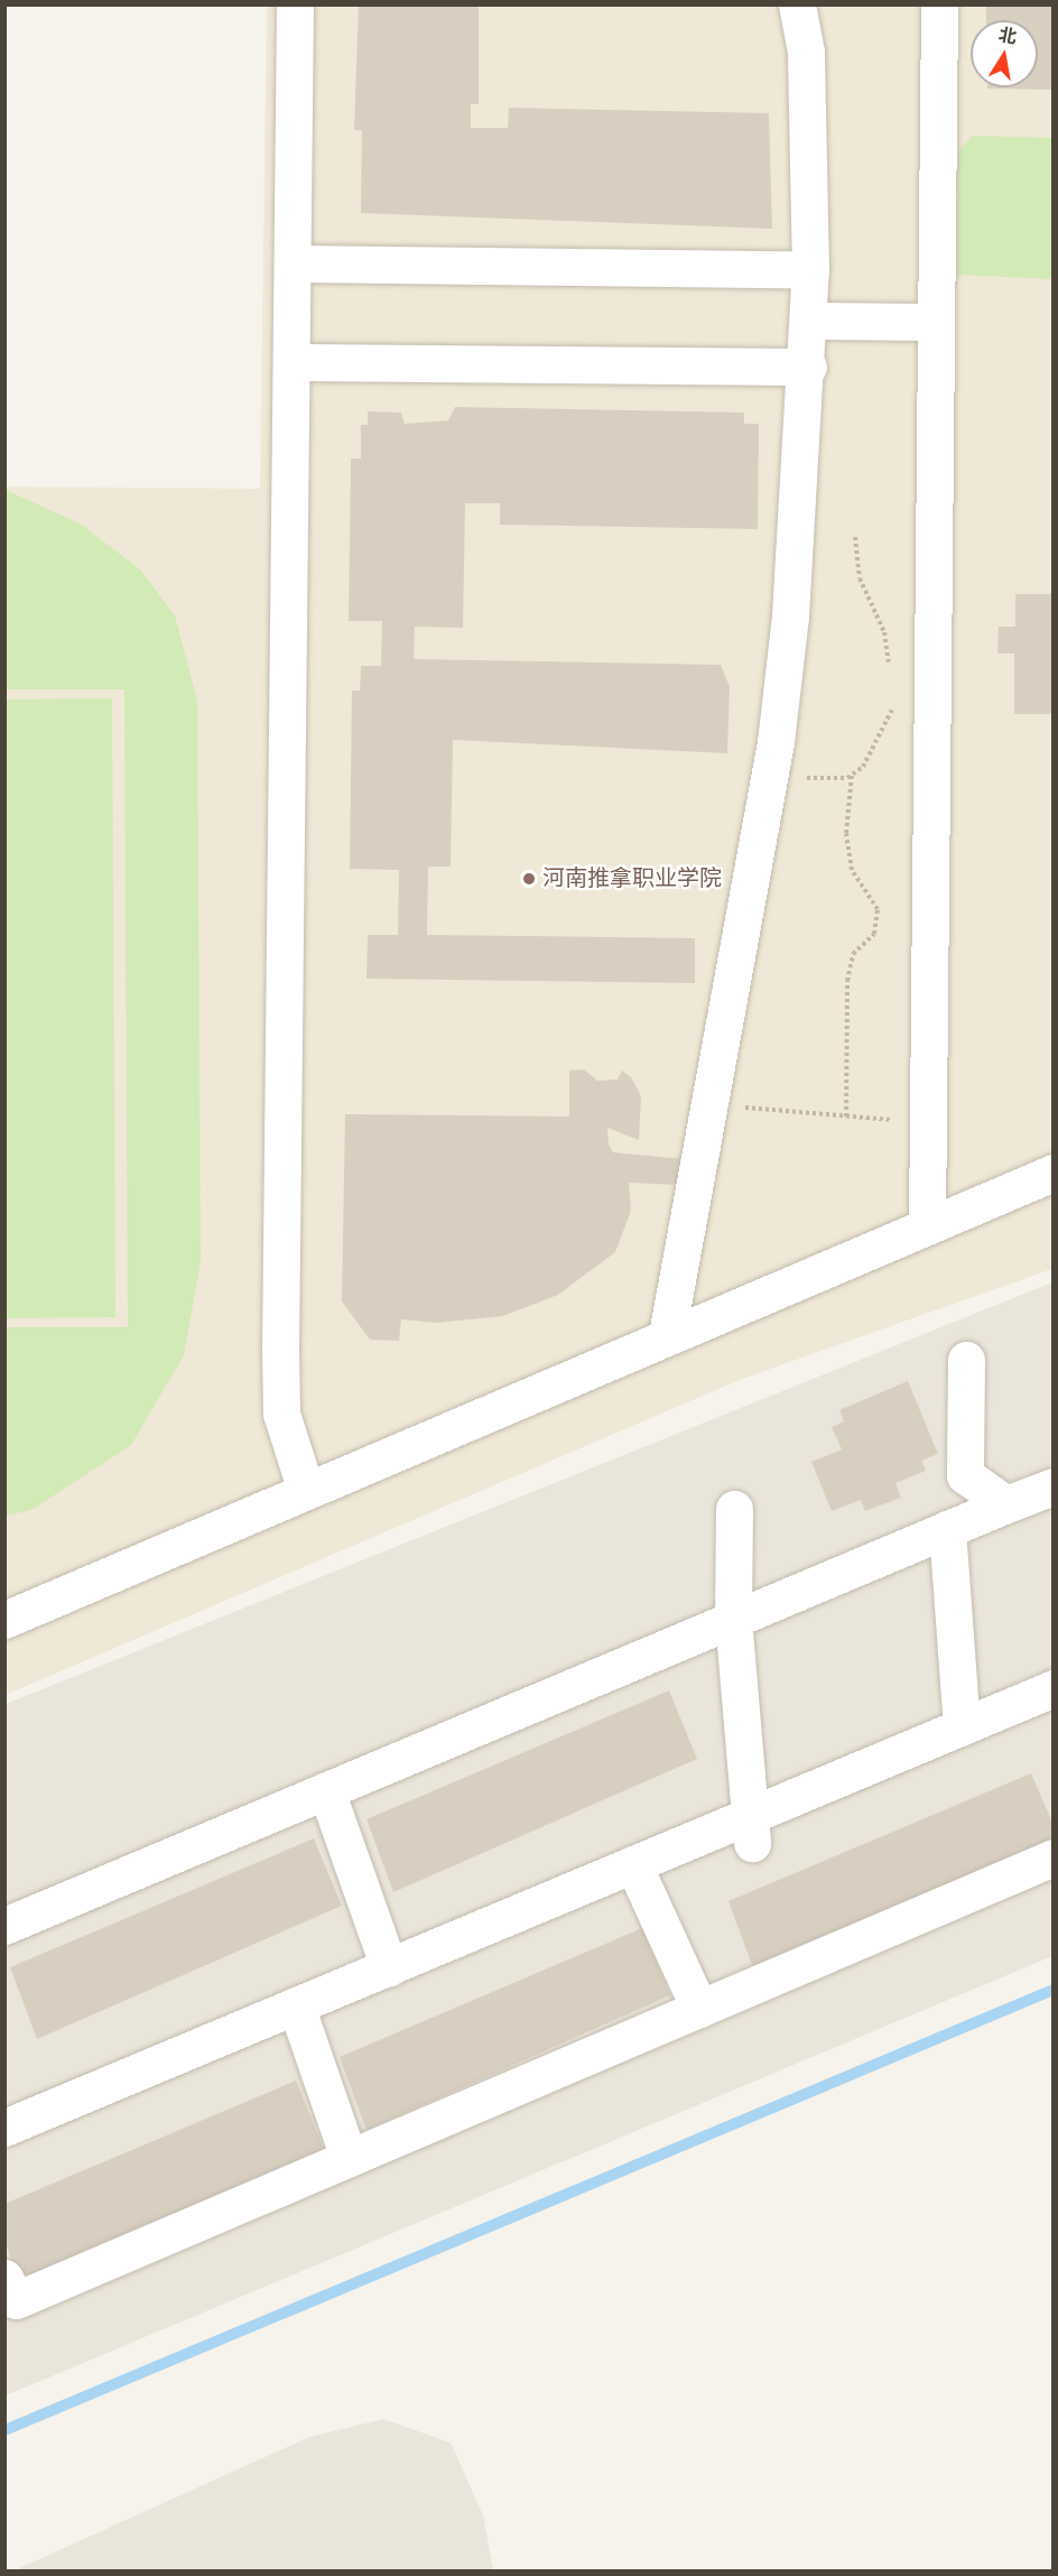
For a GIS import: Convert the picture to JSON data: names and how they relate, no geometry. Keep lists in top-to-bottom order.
{
  "places": ["河南推拿职业学院"],
  "north": "top"
}
